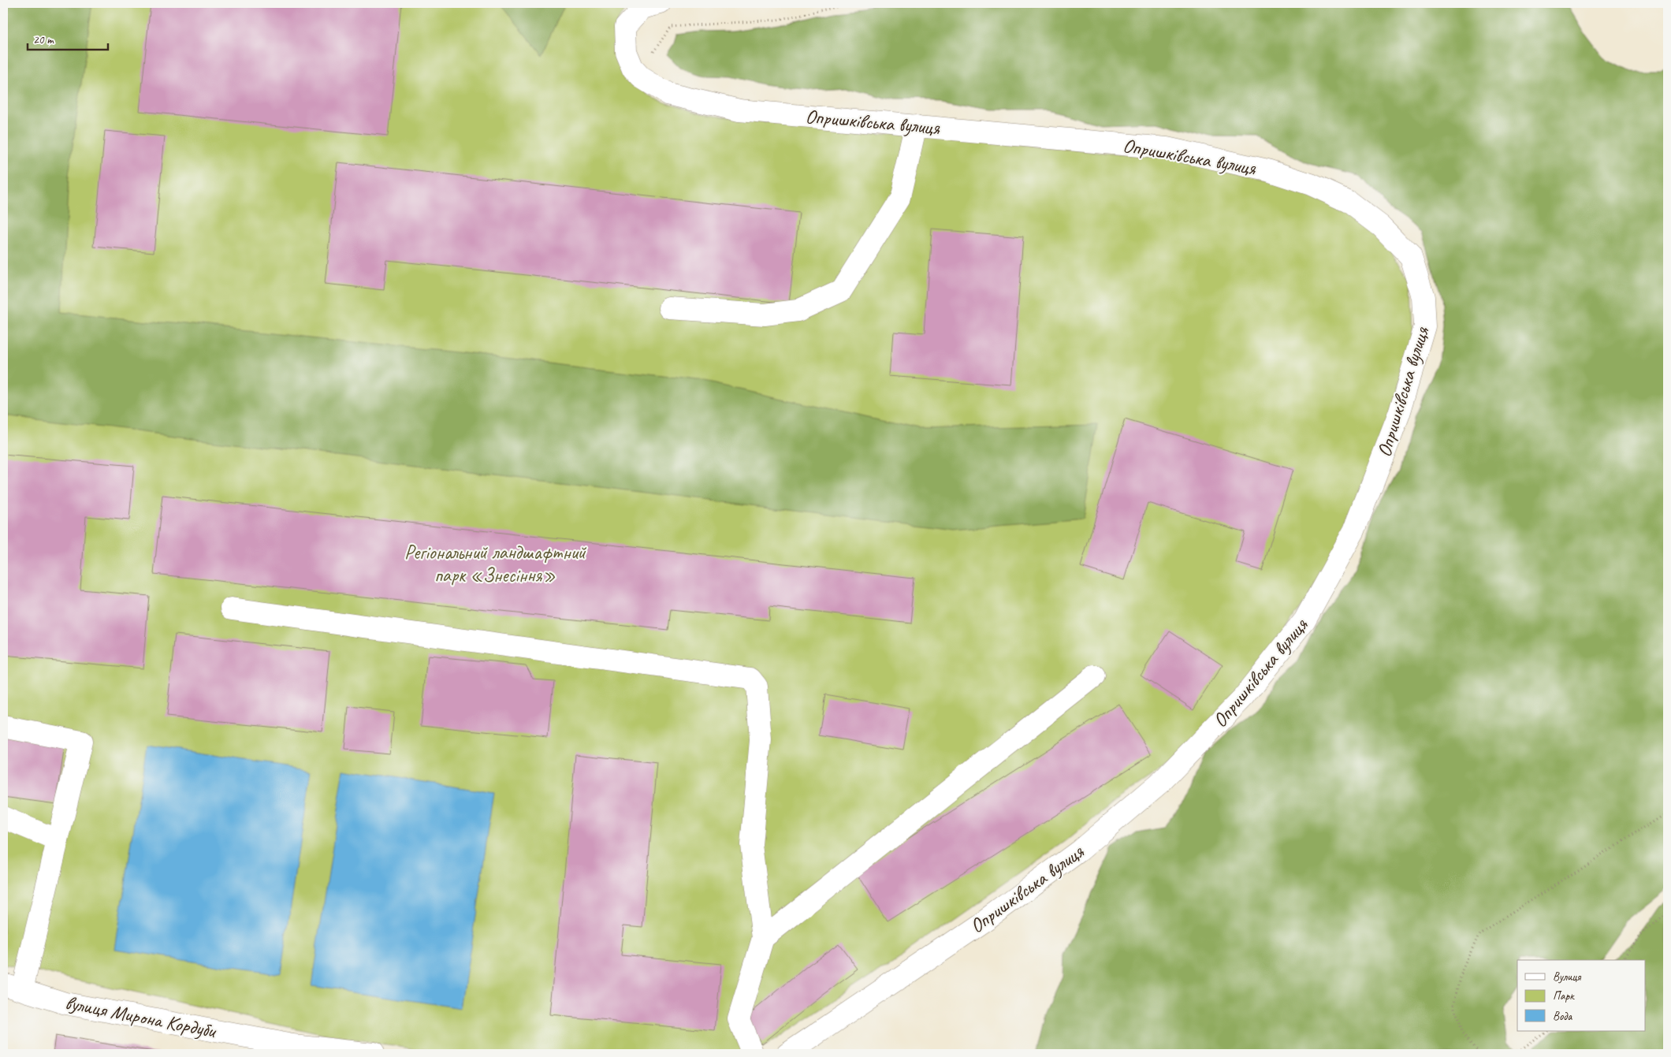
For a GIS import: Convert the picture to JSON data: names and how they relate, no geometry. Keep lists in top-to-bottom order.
{
  "streets": {
    "main road": ["Опришківська вулиця", "вулиця Мирона Кордуби"]
  },
  "parks": ["Регіональний ландшафтний парк «Знесіння»"],
  "legend": ["Вулиця", "Парк", "Вода"],
  "scale_bar": "20 m"
}
